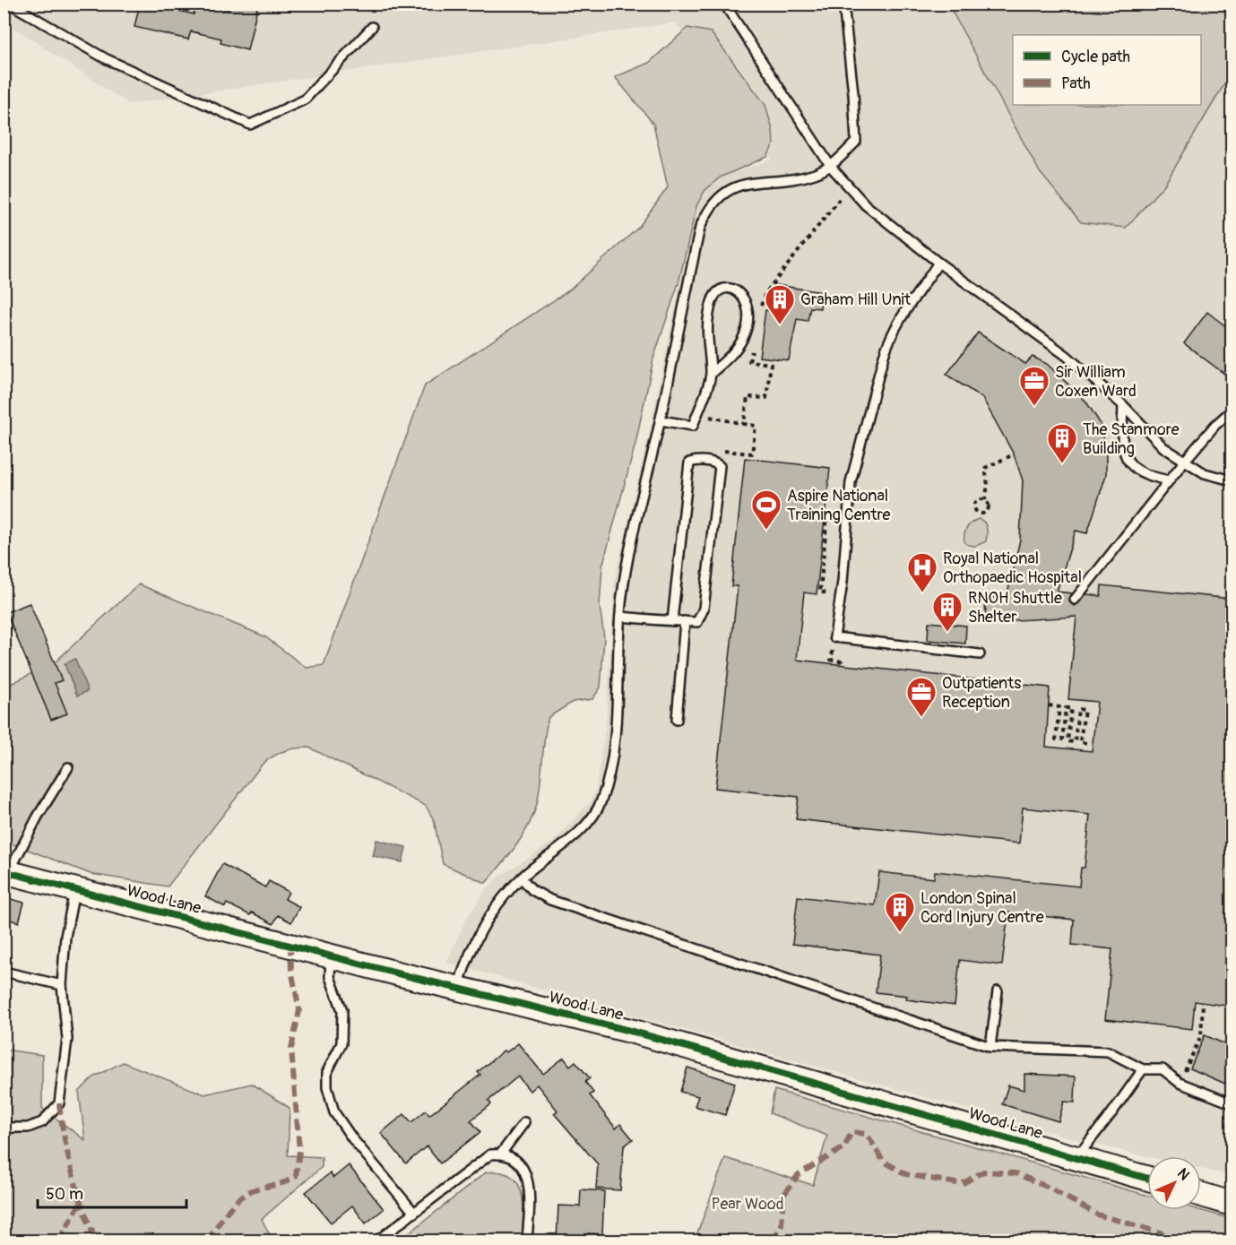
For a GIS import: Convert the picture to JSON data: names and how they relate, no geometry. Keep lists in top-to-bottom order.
{
  "streets": {
    "street": ["Wood Lane"]
  },
  "parks": ["Pear Wood"],
  "places": {
    "building": [
      "Graham Hill Unit",
      "The Stanmore Building",
      "RNOH Shuttle Shelter",
      "London Spinal Cord Injury Centre"
    ],
    "office": ["Sir William Coxen Ward", "Outpatients Reception"],
    "sports": ["Aspire National Training Centre"],
    "hospital": ["Royal National Orthopaedic Hospital"]
  },
  "legend": ["Cycle path", "Path"],
  "scale_bar": "50 m",
  "north": "top right"
}
